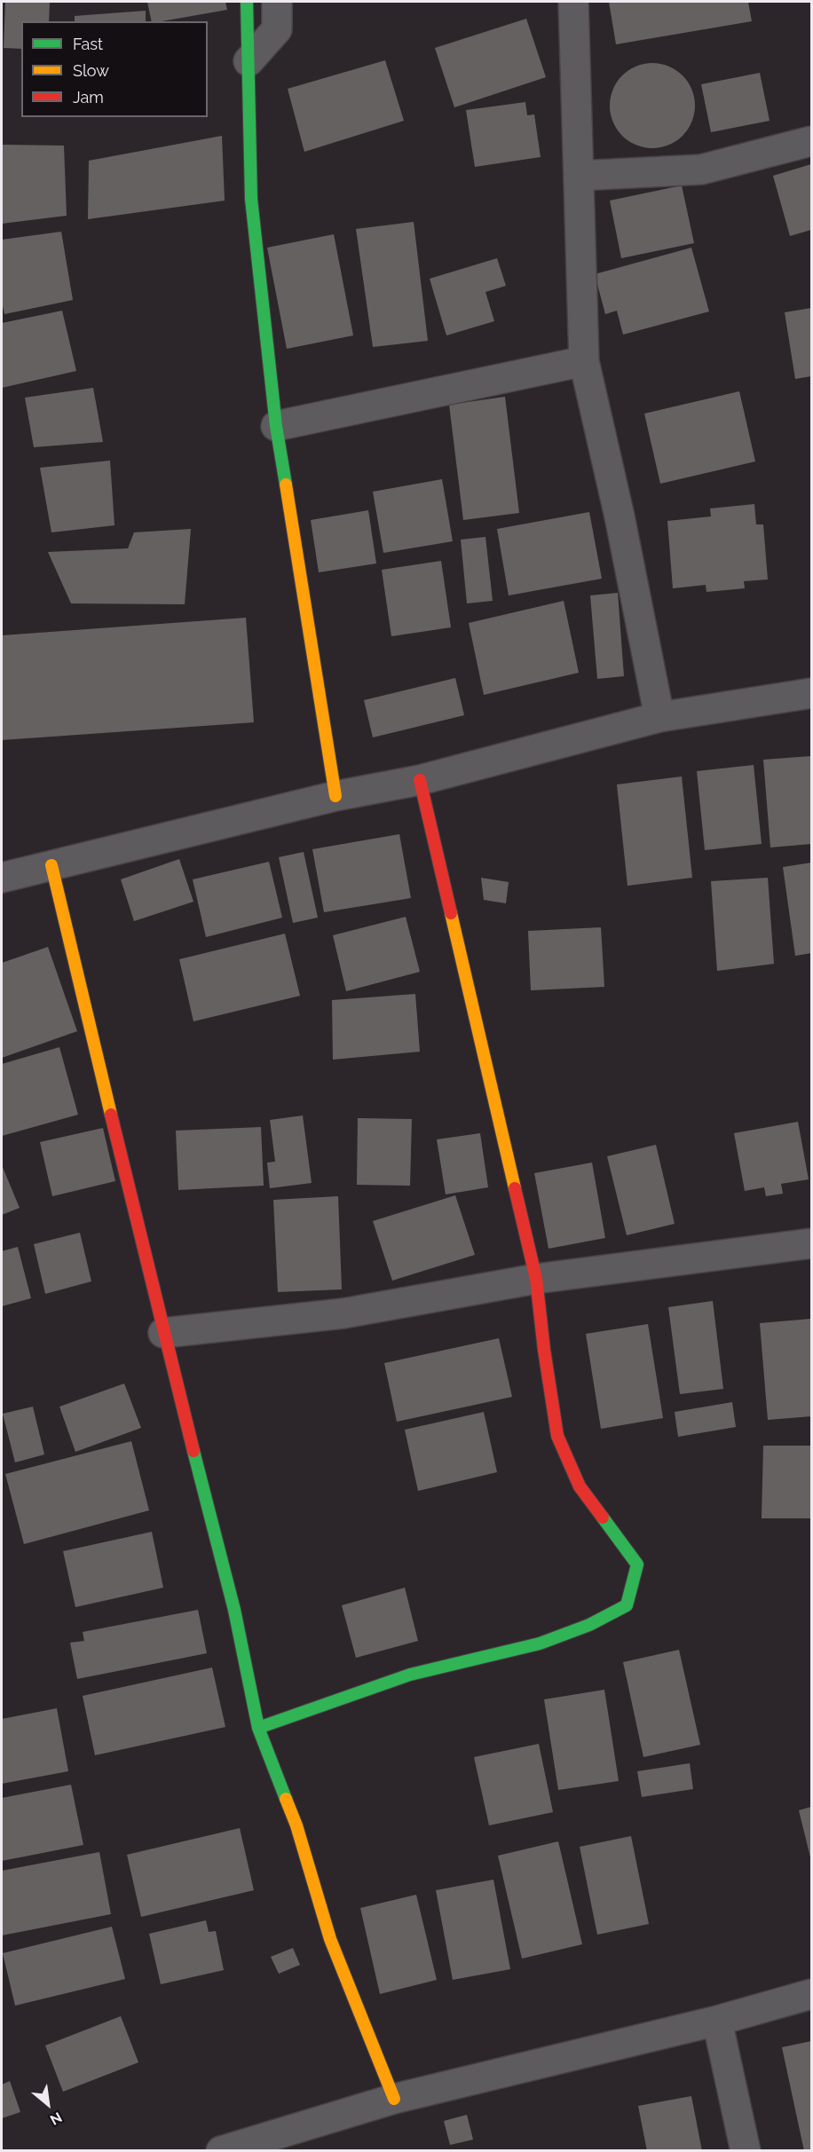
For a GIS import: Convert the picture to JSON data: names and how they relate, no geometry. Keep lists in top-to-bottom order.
{
  "legend": ["Fast", "Slow", "Jam"],
  "north": "bottom right"
}
